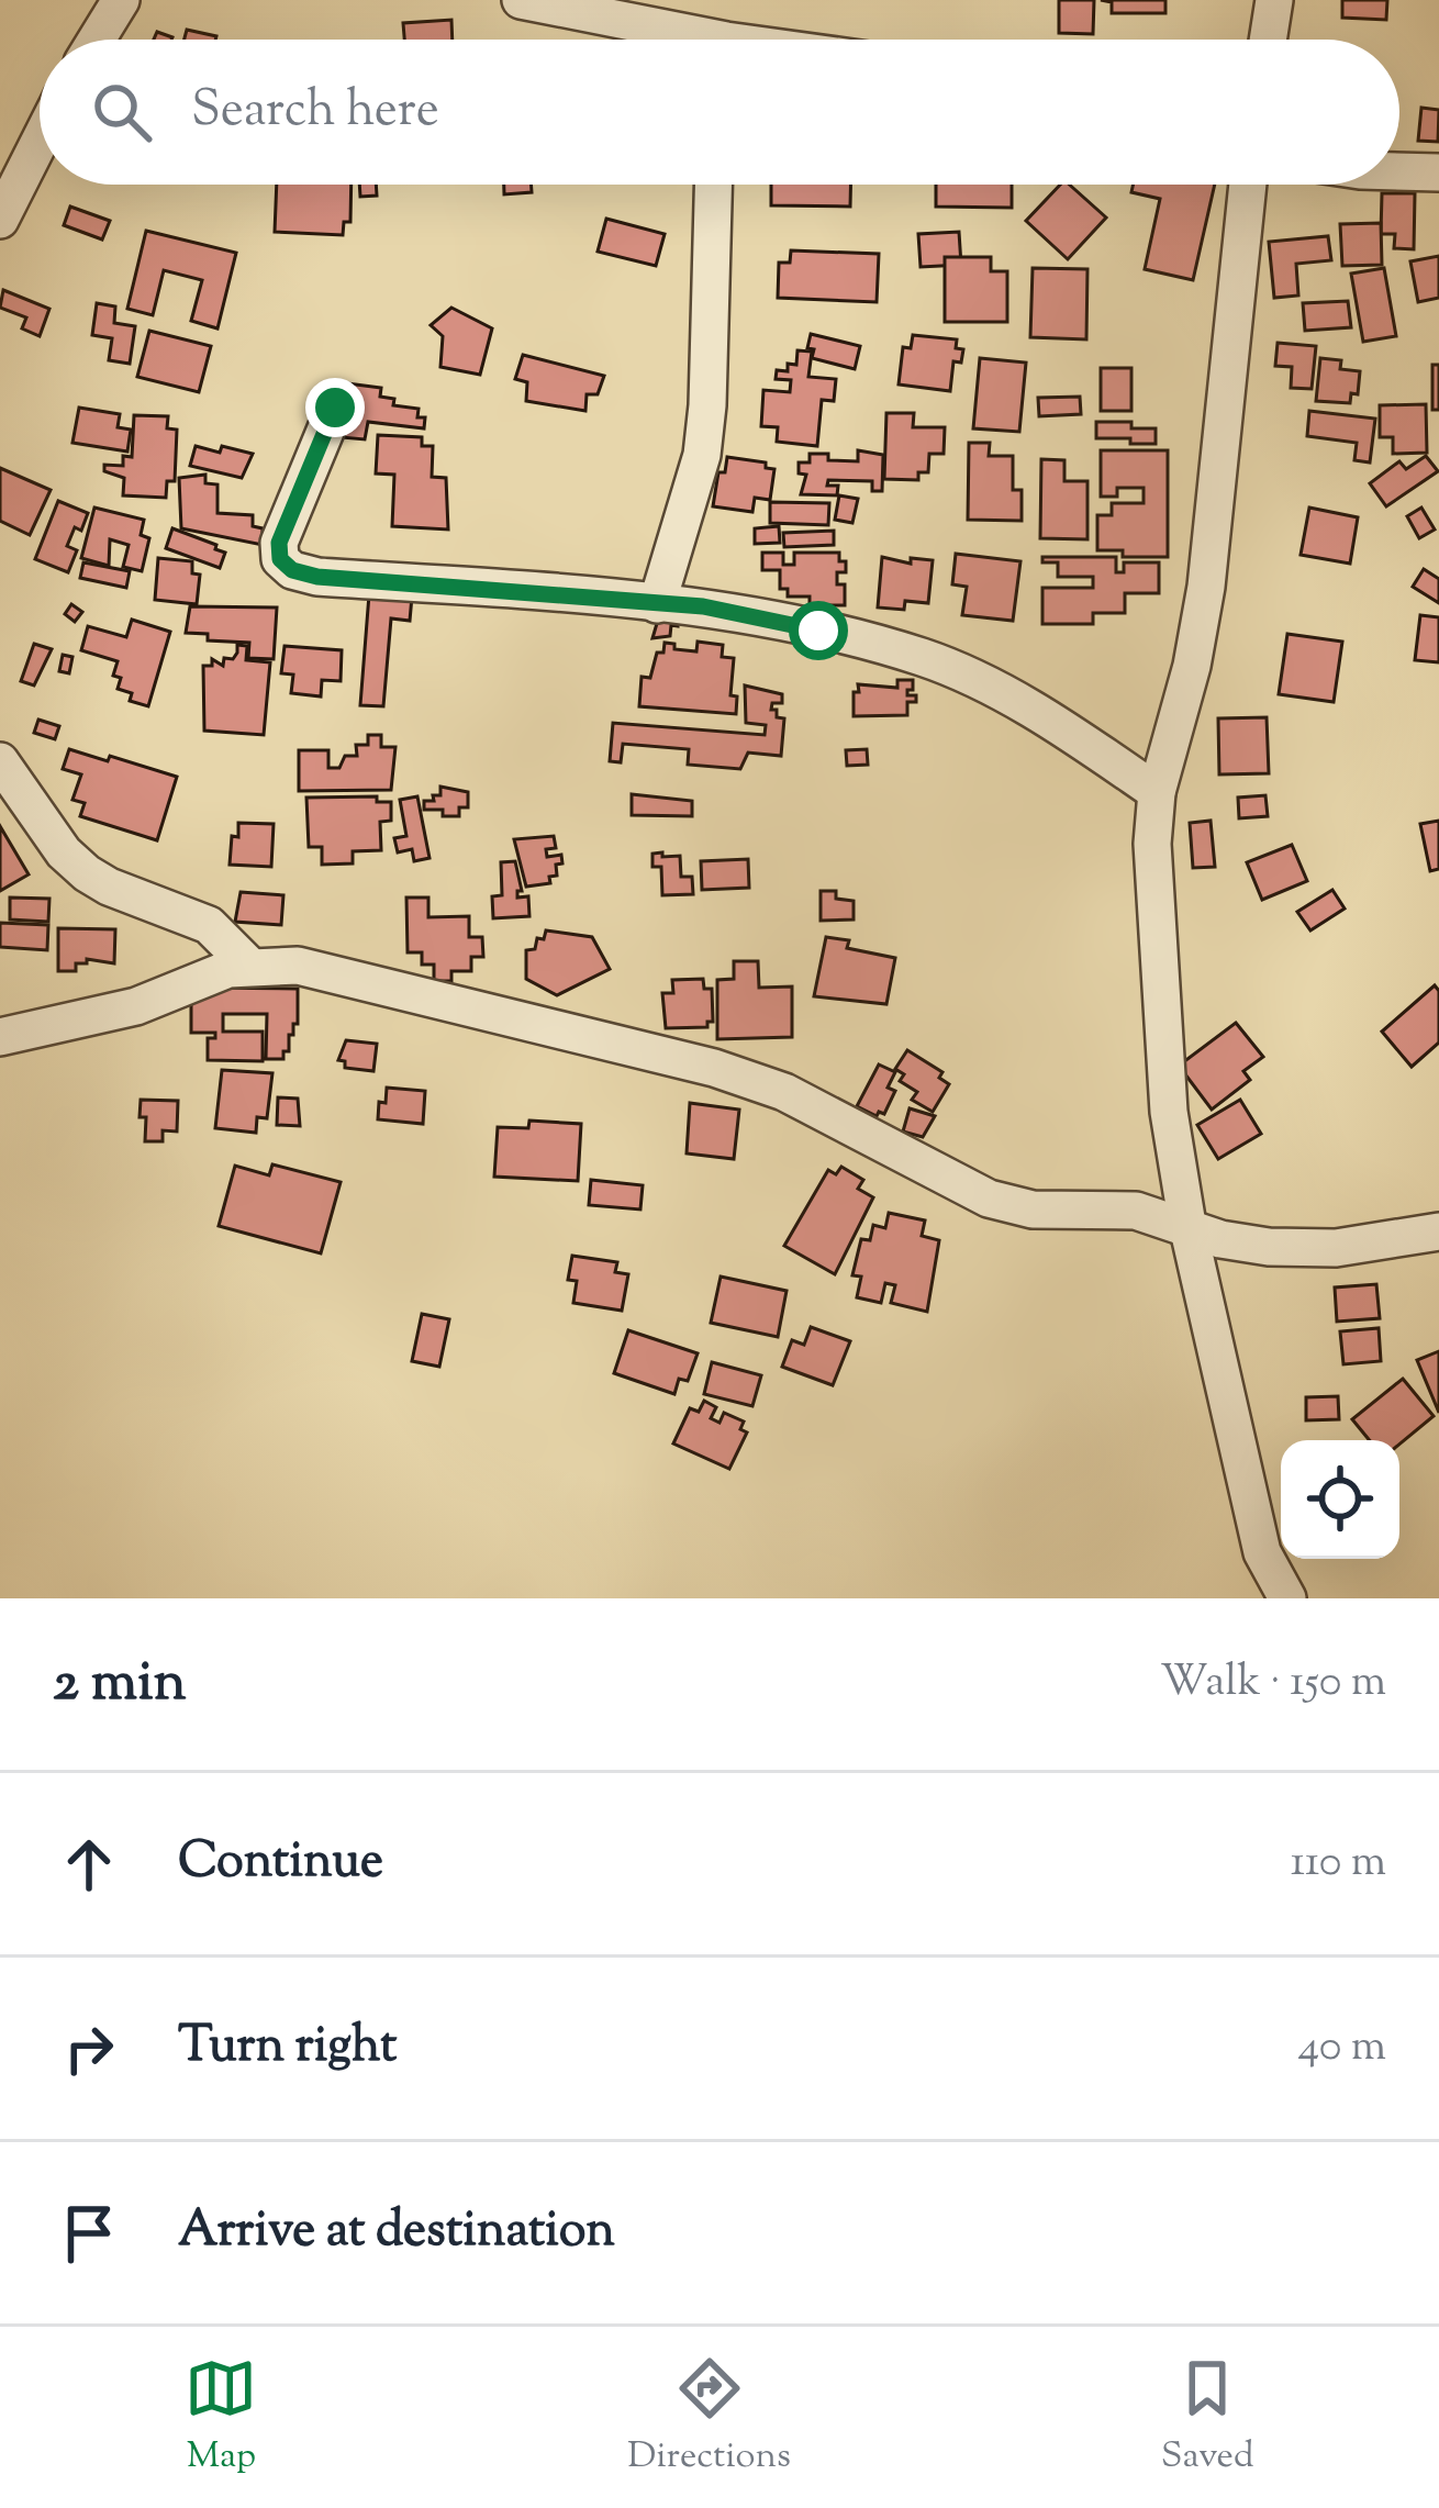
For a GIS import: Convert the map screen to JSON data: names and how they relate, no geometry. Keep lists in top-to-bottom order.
{
  "page": {
    "search": "Search here",
    "heading": ["2 min", "Walk · 150 m"],
    "list": [
      ["Continue", "110 m"],
      ["Turn right", "40 m"],
      "Arrive at destination"
    ],
    "nav": ["Map", "Directions", "Saved"]
  }
}
